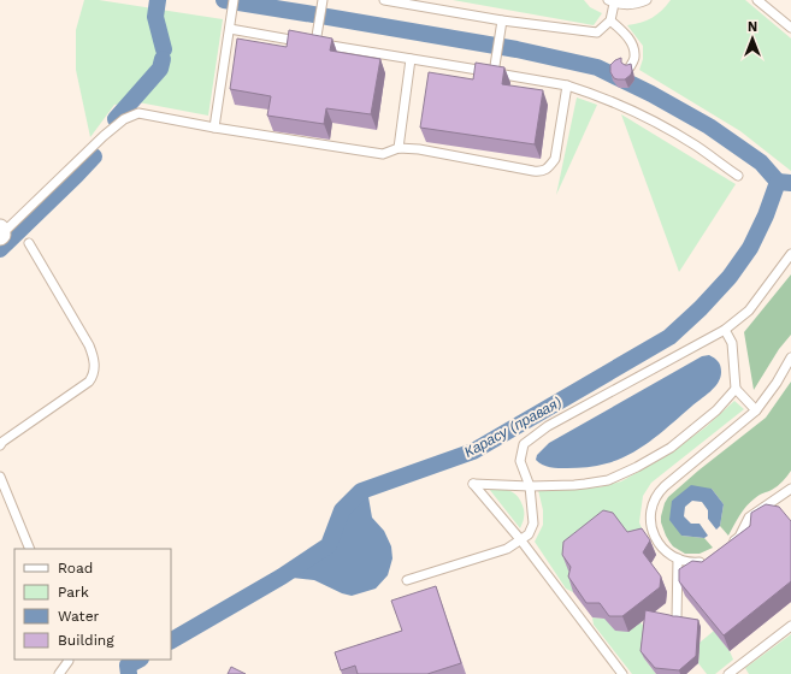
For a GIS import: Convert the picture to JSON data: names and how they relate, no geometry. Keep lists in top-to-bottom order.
{
  "water": ["Карасу (правая)"],
  "legend": [
    "Road",
    "Park",
    "Water",
    "Building"
  ],
  "north": "top"
}
